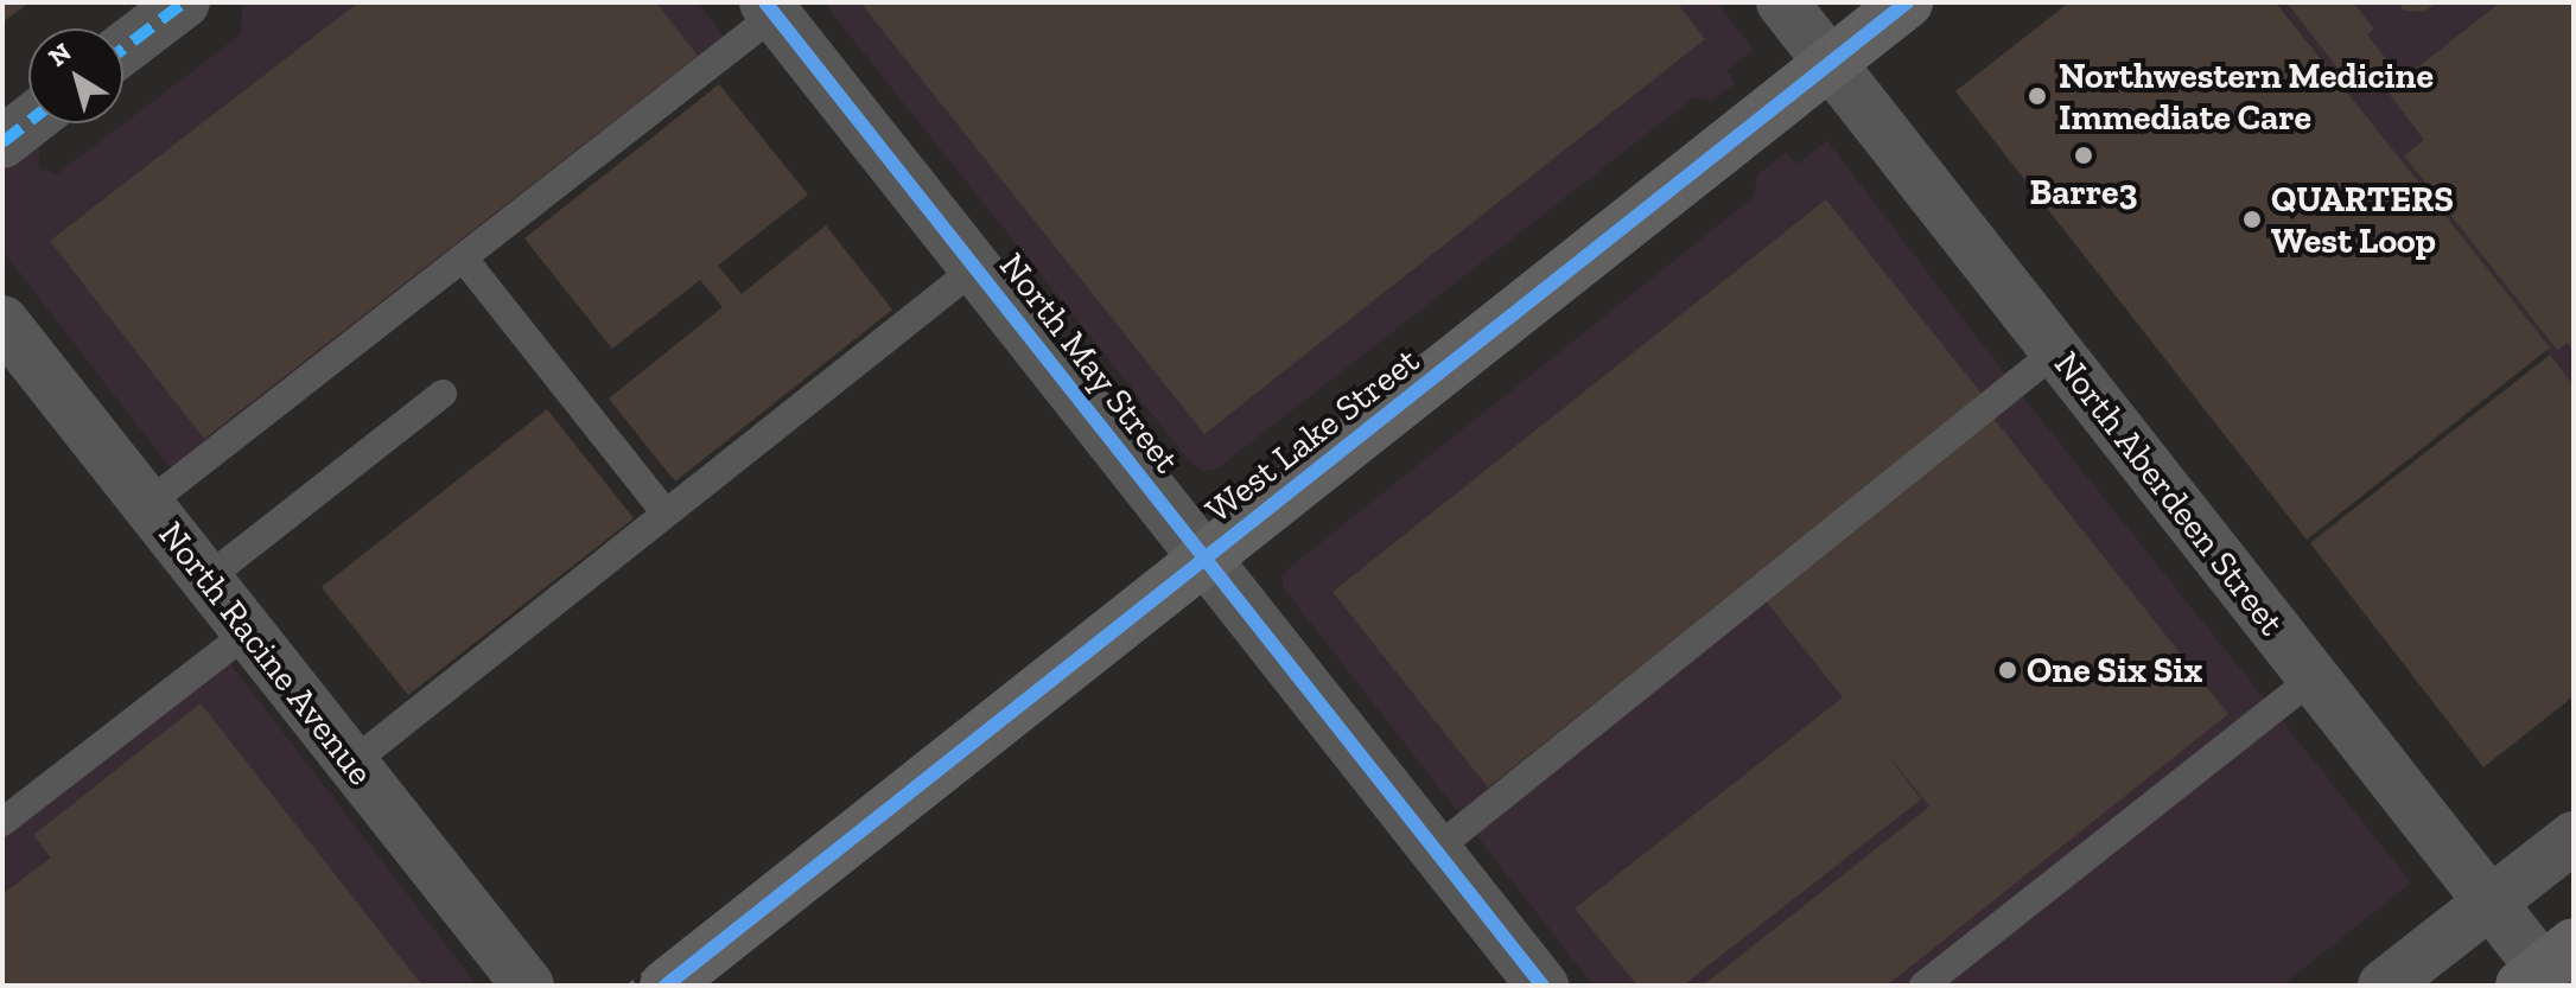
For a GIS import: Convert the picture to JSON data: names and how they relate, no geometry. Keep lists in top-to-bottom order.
{
  "streets": {
    "main road": ["West Lake Street"],
    "street": ["North May Street", "North Aberdeen Street", "North Racine Avenue"]
  },
  "crossings": [
    ["North May Street", "West Lake Street"],
    ["West Lake Street", "North Aberdeen Street"]
  ],
  "places": [
    "Northwestern Medicine Immediate Care",
    "Barre3",
    "QUARTERS West Loop",
    "One Six Six"
  ],
  "north": "top left"
}
